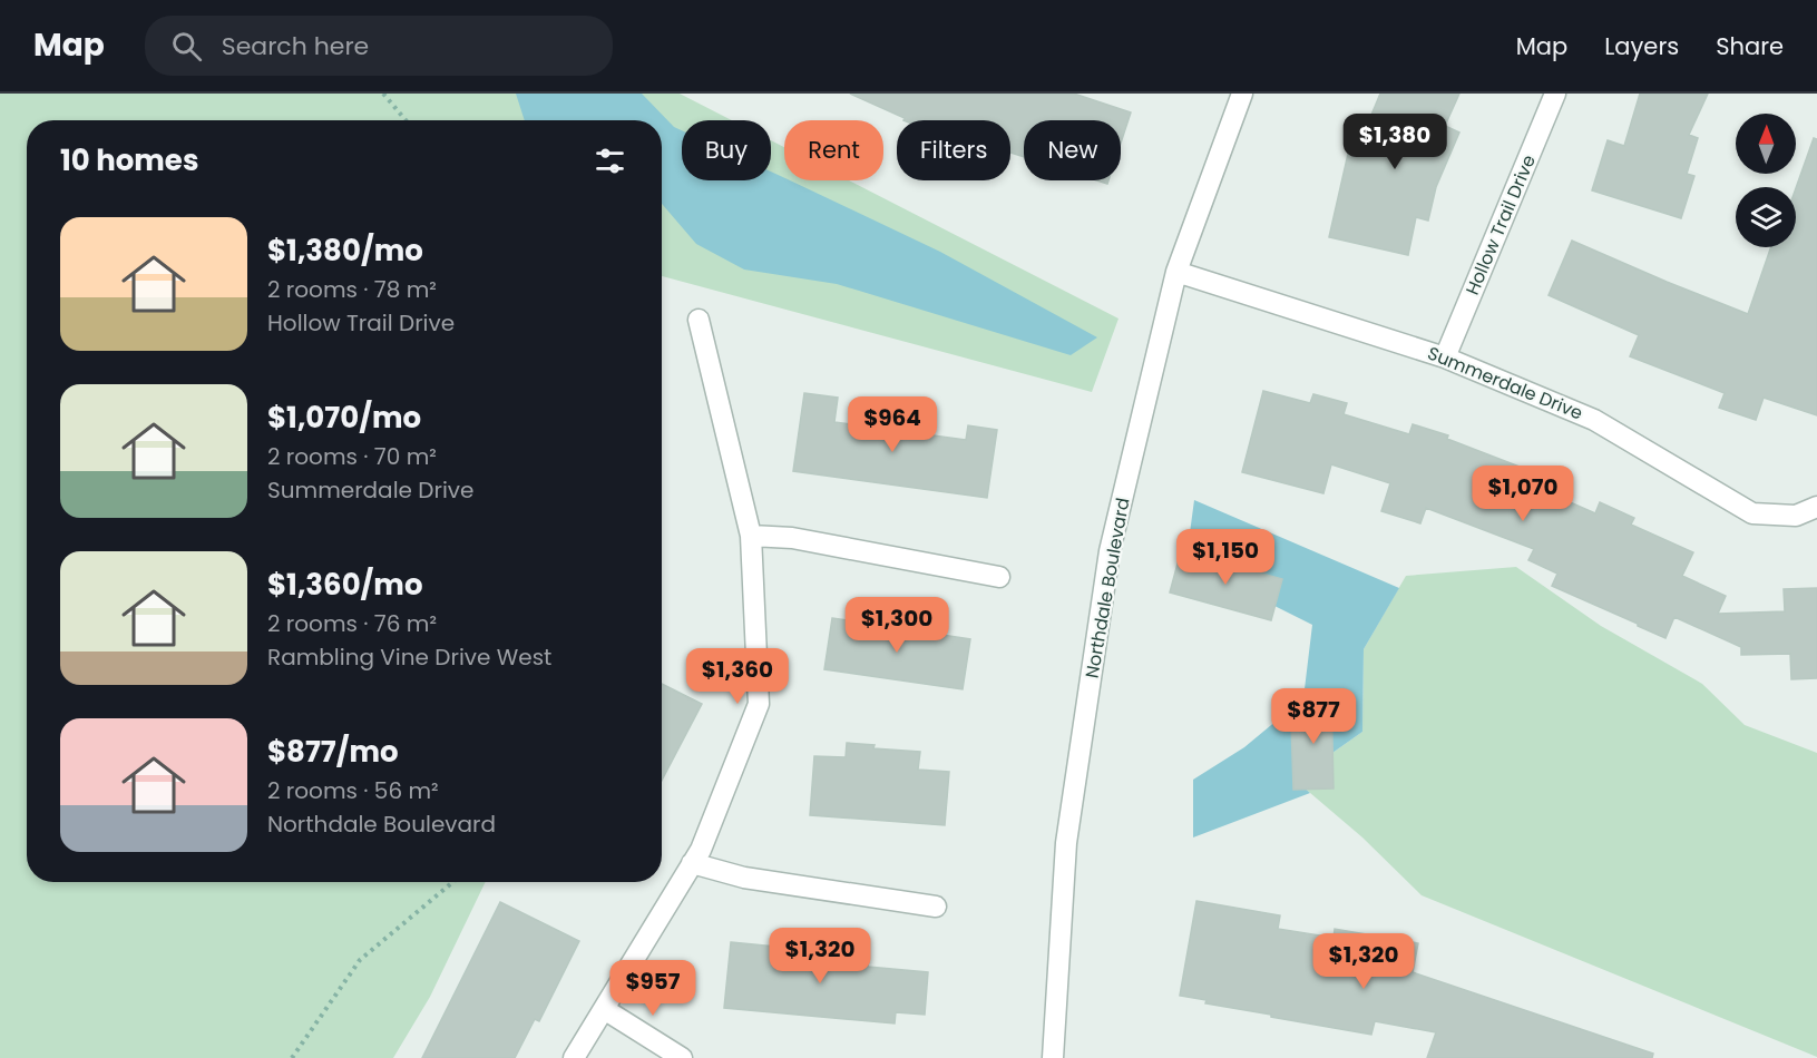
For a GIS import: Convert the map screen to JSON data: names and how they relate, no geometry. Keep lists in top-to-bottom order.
{
  "streets": {
    "street": ["Hollow Trail Drive", "Summerdale Drive", "Northdale Boulevard"]
  },
  "crossings": [
    ["Hollow Trail Drive", "Summerdale Drive"],
    ["Summerdale Drive", "Northdale Boulevard"]
  ],
  "north": "top",
  "page": {
    "header": "Map",
    "search": "Search here",
    "nav": ["Map", "Layers", "Share"],
    "price": [
      "$1,380",
      "$964",
      "$1,070",
      "$1,150",
      "$1,300",
      "$1,360",
      "$877",
      "$1,320",
      "$1,320",
      "$957"
    ],
    "chip": [
      "Buy",
      "Rent",
      "Filters",
      "New"
    ],
    "heading": "10 homes",
    "list": [
      {
        "name": "$1,380/mo",
        "note": "2 rooms · 78 m² · Hollow Trail Drive"
      },
      {
        "name": "$1,070/mo",
        "note": "2 rooms · 70 m² · Summerdale Drive"
      },
      {
        "name": "$1,360/mo",
        "note": "2 rooms · 76 m² · Rambling Vine Drive West"
      },
      {
        "name": "$877/mo",
        "note": "2 rooms · 56 m² · Northdale Boulevard"
      }
    ]
  }
}
